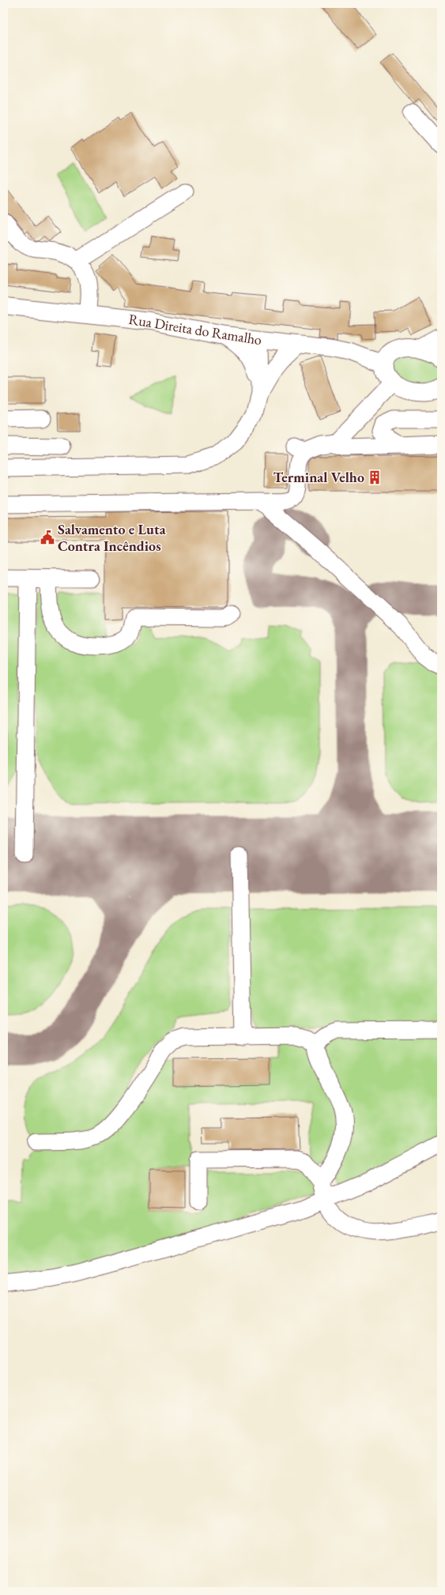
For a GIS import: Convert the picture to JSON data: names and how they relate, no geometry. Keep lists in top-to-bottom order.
{
  "streets": {
    "main road": ["Rua Direita do Ramalho"]
  },
  "places": {
    "building": ["Terminal Velho"],
    "public building": ["Salvamento e Luta Contra Incêndios"]
  }
}
